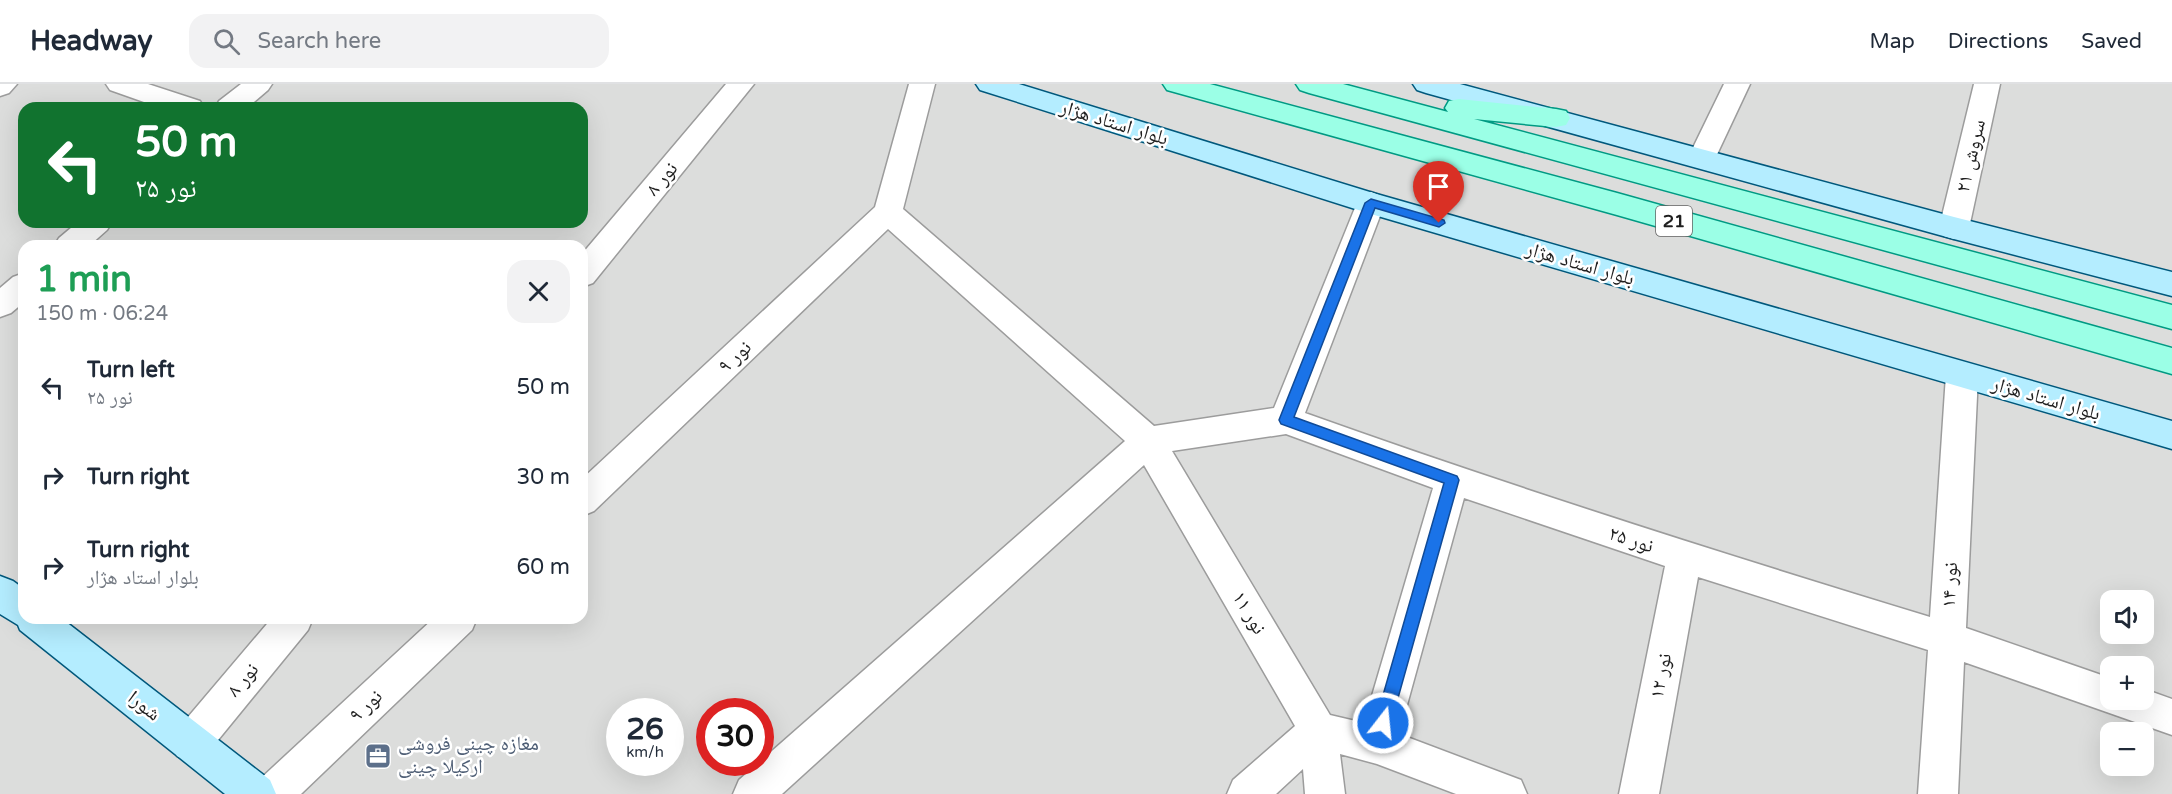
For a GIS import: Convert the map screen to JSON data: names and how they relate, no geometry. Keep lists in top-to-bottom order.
{
  "streets": {
    "main road": ["بلوار استاد هژار", "21", "شورا"],
    "street": [
      "سروش ۲۱",
      "نور ۸",
      "نور ۹",
      "نور ۲۵",
      "نور ۱۴",
      "نور ۱۱",
      "نور ۱۲"
    ]
  },
  "crossings": [
    ["بلوار استاد هژار", "نور ۱۴"],
    ["نور ۸", "شورا"],
    ["نور ۹", "نور ۱۱"],
    ["نور ۲۵", "نور ۱۴"],
    ["نور ۲۵", "نور ۱۱"],
    ["نور ۲۵", "نور ۱۲"]
  ],
  "places": {
    "office": ["مغازه چینی فروشی ارکیلا چینی"]
  },
  "page": {
    "header": "Headway",
    "search": "Search here",
    "nav": ["Map", "Directions", "Saved"],
    "turn": ["50 m", "نور ۲۵"],
    "heading": ["1 min", "150 m · 06:24"],
    "list": [
      {
        "name": "Turn left",
        "note": "نور ۲۵",
        "value": "50 m"
      },
      {
        "name": "Turn right",
        "value": "30 m"
      },
      {
        "name": "Turn right",
        "note": "بلوار استاد هژار",
        "value": "60 m"
      }
    ],
    "map_buttons": ["+", "−"],
    "speed": "26 km/h",
    "limit": "30"
  }
}
